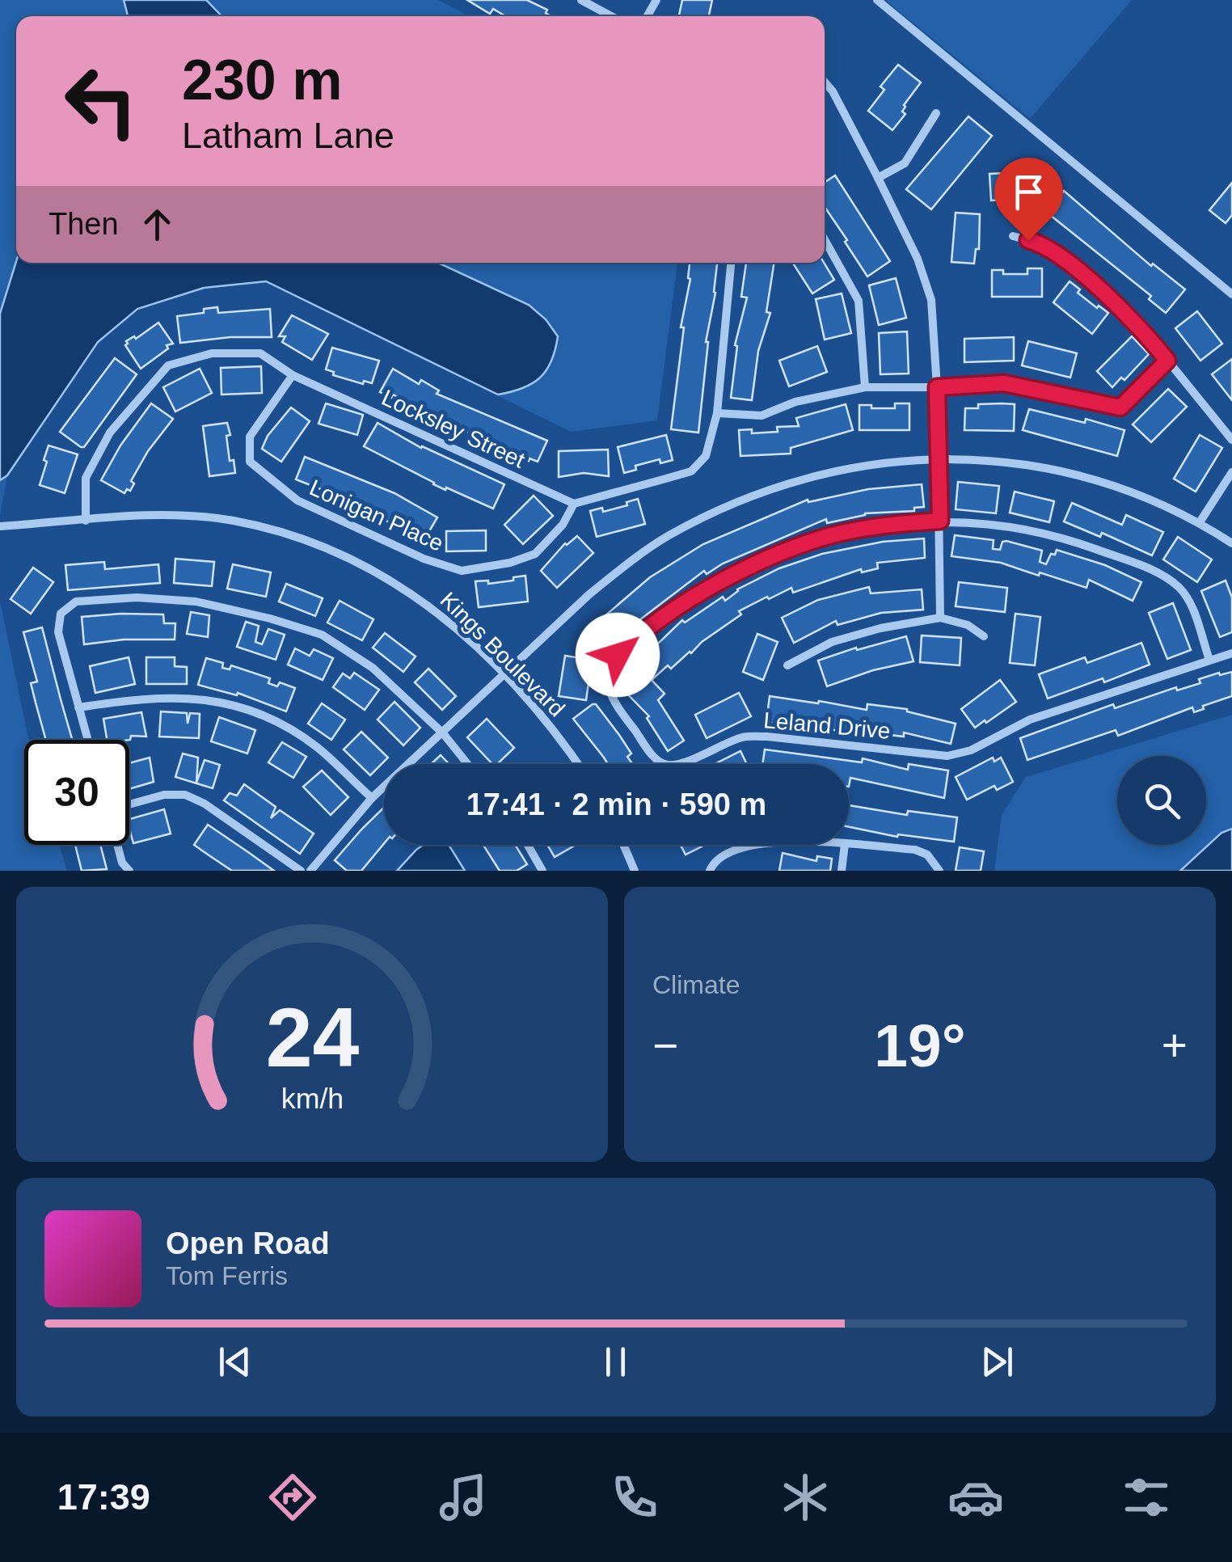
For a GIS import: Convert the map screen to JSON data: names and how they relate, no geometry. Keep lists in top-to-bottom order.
{
  "streets": {
    "street": [
      "Locksley Street",
      "Lonigan Place",
      "Kings Boulevard",
      "Leland Drive"
    ]
  },
  "crossings": [
    ["Locksley Street", "Lonigan Place"],
    ["Locksley Street", "Kings Boulevard"]
  ],
  "page": {
    "turn": ["230 m", "Latham Lane"],
    "then": "Then",
    "limit": "30",
    "trip": "17:41 · 2 min · 590 m",
    "tile": "Climate",
    "heat": ["−", "19°", "+"],
    "song": ["Open Road", "Tom Ferris"],
    "tabs": "17:39",
    "gauge": ["24", "km/h"]
  }
}
